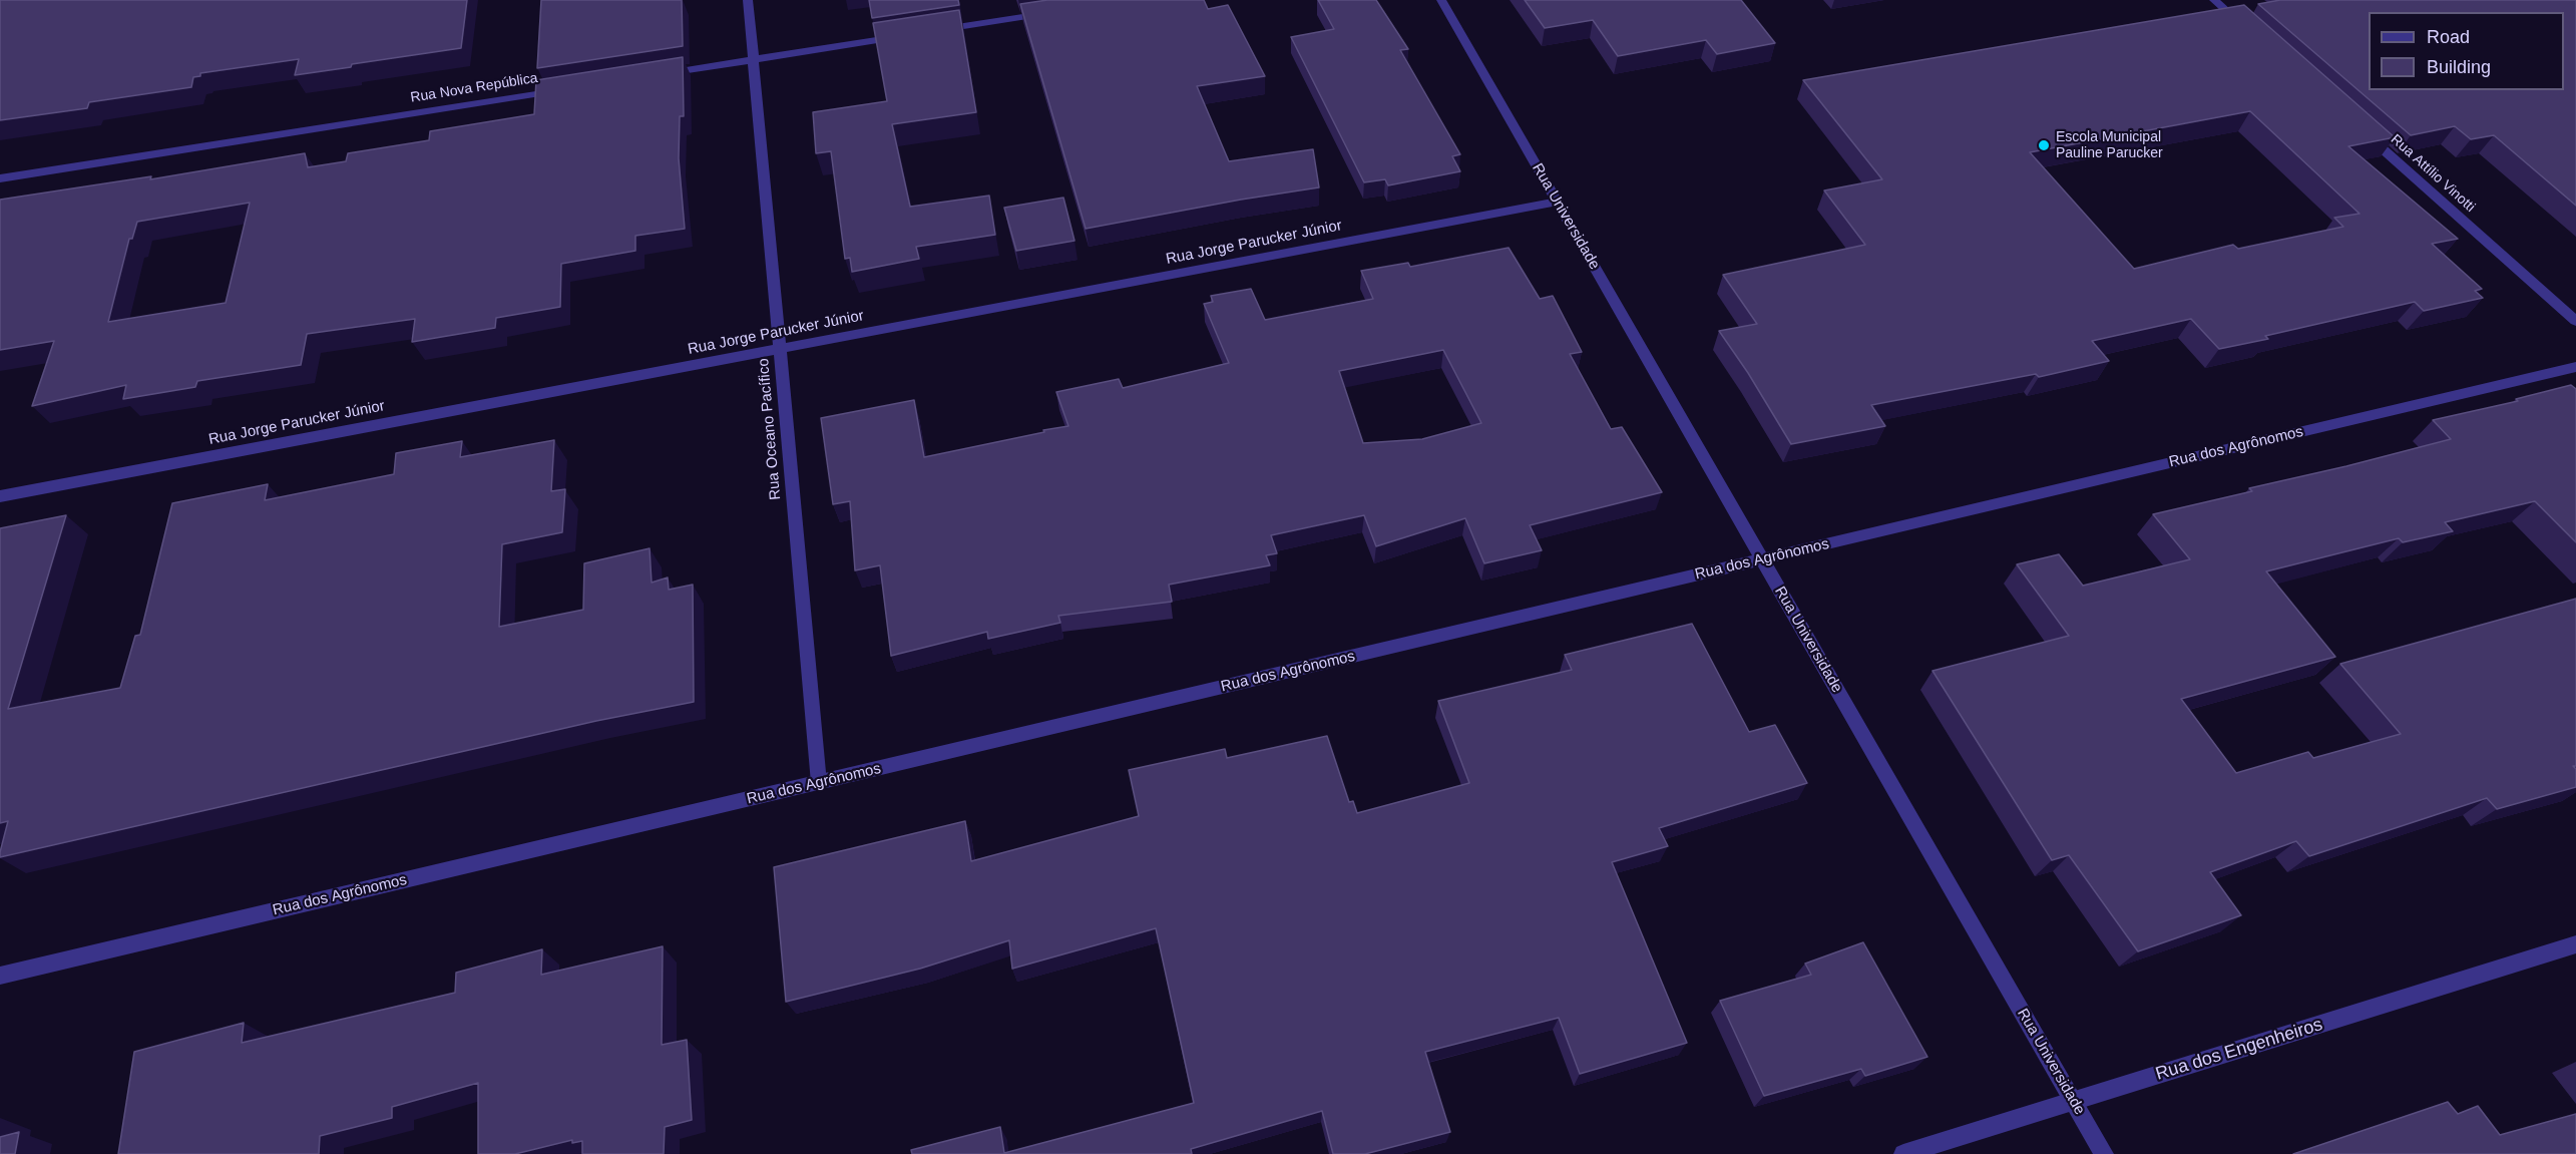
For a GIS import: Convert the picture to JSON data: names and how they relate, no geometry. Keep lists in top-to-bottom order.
{
  "streets": {
    "street": [
      "Rua Nova República",
      "Rua Attílio Vinotti",
      "Rua Universidade",
      "Rua Jorge Parucker Júnior",
      "Rua Oceano Pacífico",
      "Rua dos Agrônomos",
      "Rua dos Engenheiros"
    ]
  },
  "crossings": [
    ["Rua Universidade", "Rua Jorge Parucker Júnior"],
    ["Rua Universidade", "Rua dos Agrônomos"],
    ["Rua Universidade", "Rua dos Engenheiros"],
    ["Rua Jorge Parucker Júnior", "Rua Oceano Pacífico"],
    ["Rua Oceano Pacífico", "Rua dos Agrônomos"]
  ],
  "places": ["Escola Municipal Pauline Parucker"],
  "legend": ["Road", "Building"]
}
